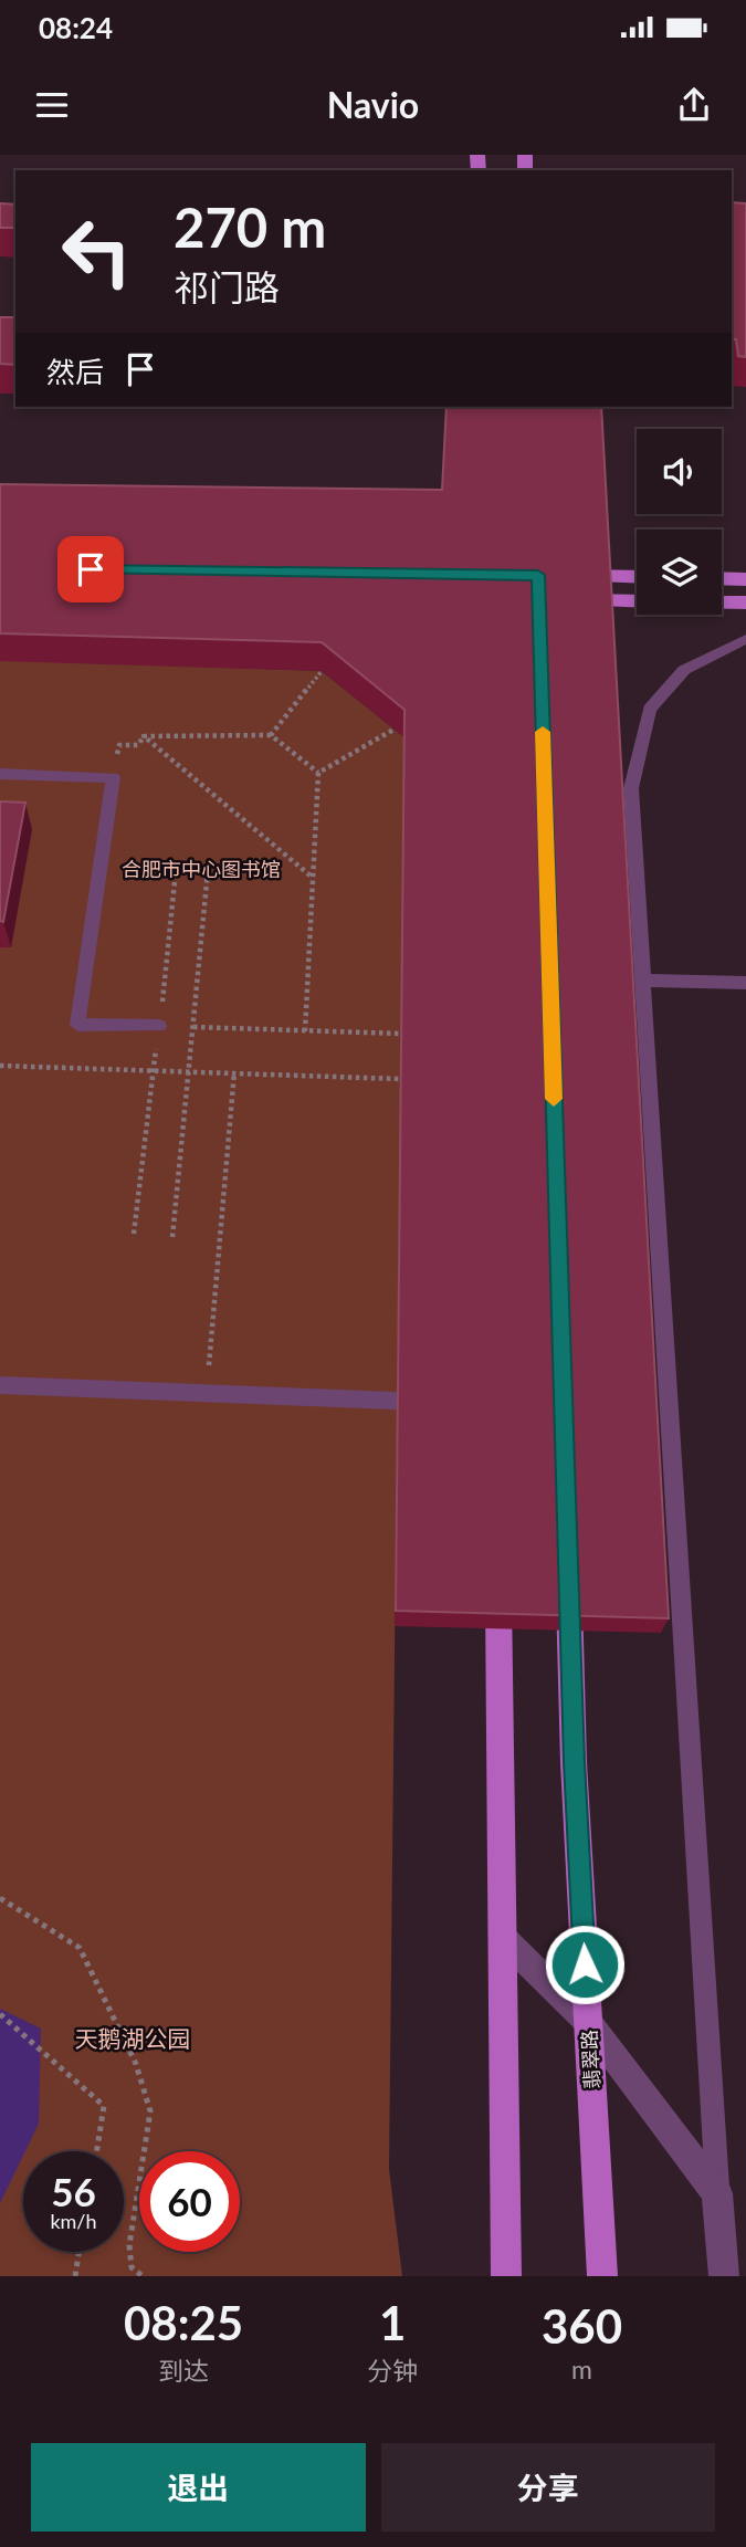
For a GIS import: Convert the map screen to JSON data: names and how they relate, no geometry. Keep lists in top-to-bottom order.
{
  "streets": {
    "main road": ["翡翠路"]
  },
  "parks": ["合肥市中心图书馆", "天鹅湖公园"],
  "page": {
    "status": "08:24",
    "header": "Navio",
    "turn": ["270 m", "祁门路"],
    "then": "然后",
    "speed": "56 km/h",
    "limit": "60",
    "eta": [
      "08:25",
      "到达",
      "1",
      "分钟",
      "360",
      "m"
    ],
    "buttons": ["退出", "分享"]
  }
}
